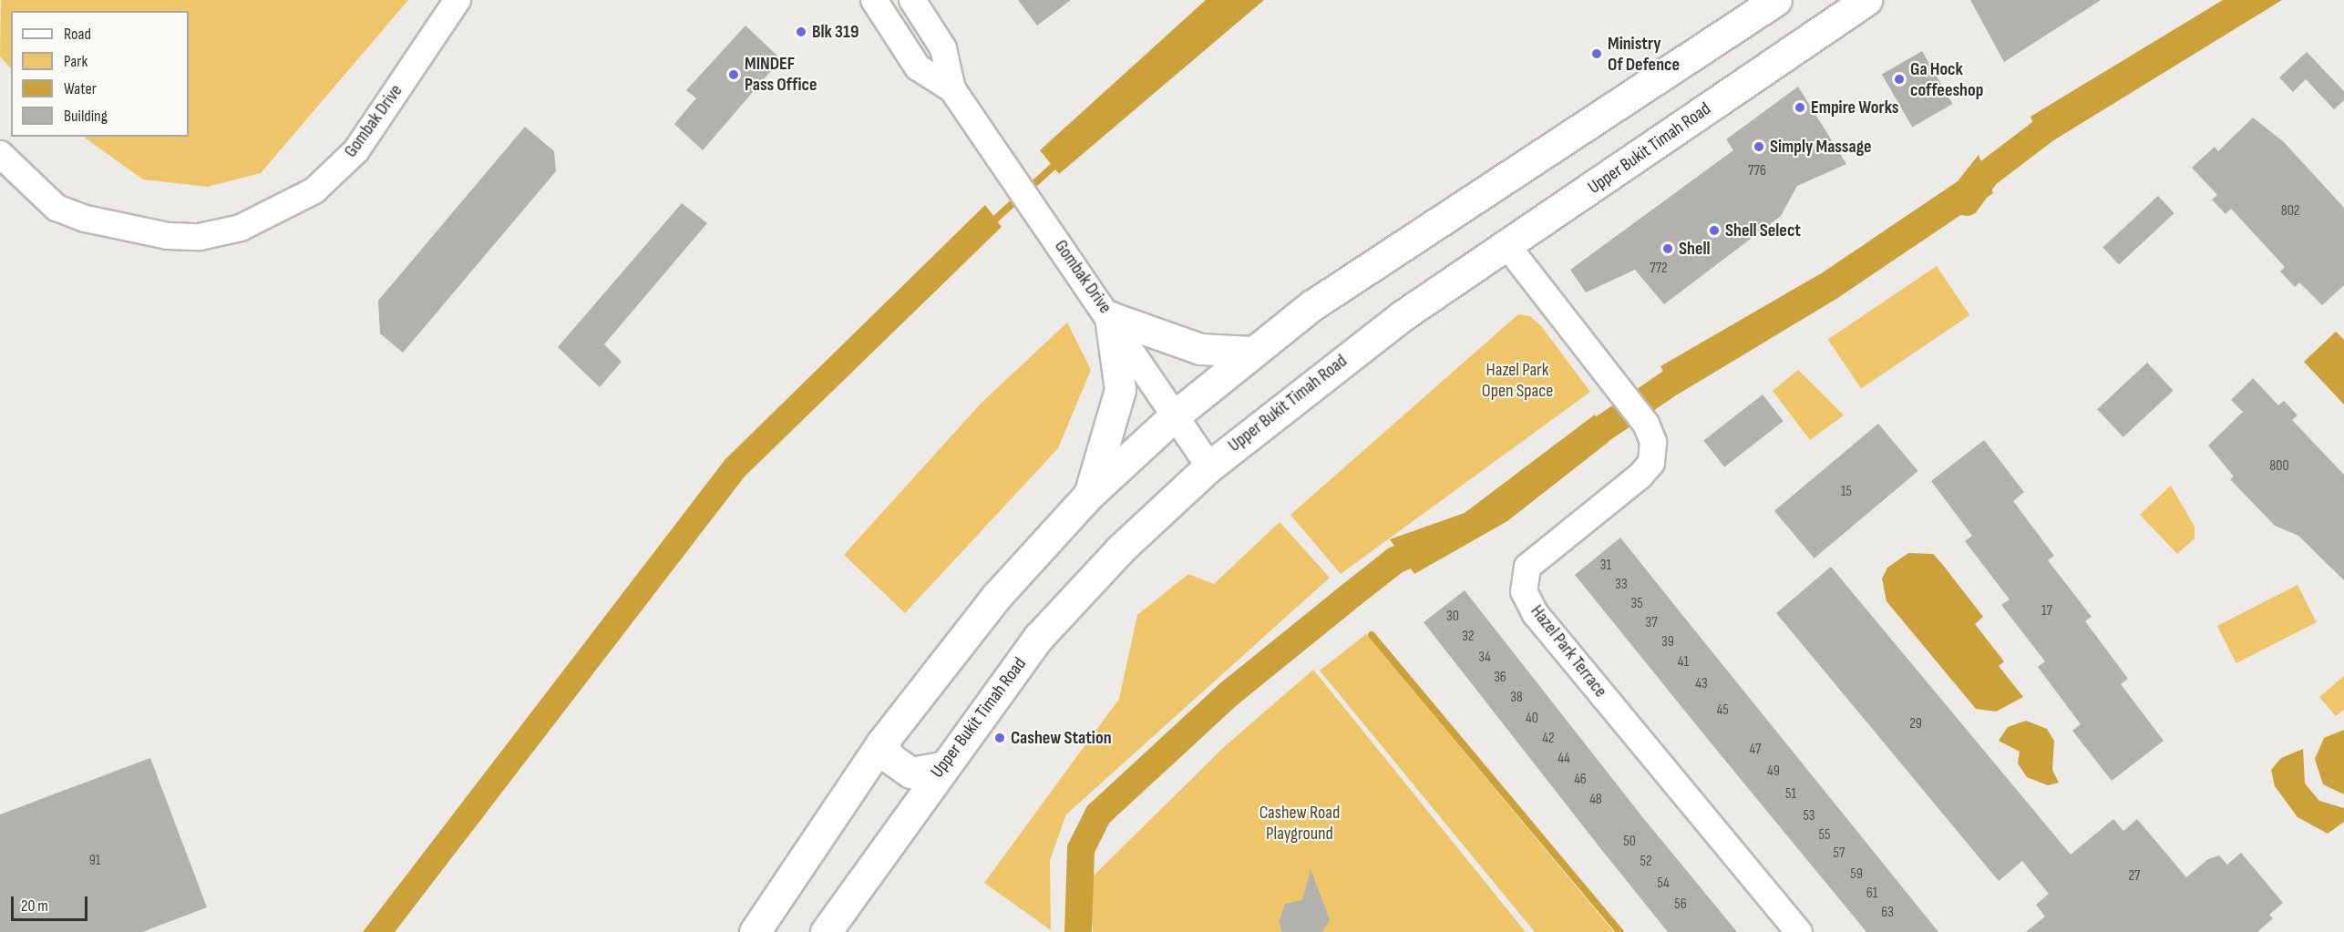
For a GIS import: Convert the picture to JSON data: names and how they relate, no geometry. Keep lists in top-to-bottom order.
{
  "streets": {
    "highway": ["Upper Bukit Timah Road"],
    "street": ["Gombak Drive", "Hazel Park Terrace"]
  },
  "crossings": [
    ["Gombak Drive", "Upper Bukit Timah Road"],
    ["Upper Bukit Timah Road", "Hazel Park Terrace"]
  ],
  "parks": ["Hazel Park Open Space", "Cashew Road Playground"],
  "places": [
    "Blk 319",
    "Ministry Of Defence",
    "MINDEF Pass Office",
    "Ga Hock coffeeshop",
    "Empire Works",
    "Simply Massage",
    "Shell Select",
    "Shell",
    "Cashew Station"
  ],
  "house_numbers": [
    "776",
    "802",
    "772",
    "800",
    "15",
    "31",
    "33",
    "35",
    "17",
    "30",
    "37",
    "32",
    "39",
    "34",
    "41",
    "36",
    "43",
    "38",
    "45",
    "40",
    "29",
    "42",
    "47",
    "44",
    "49",
    "46",
    "51",
    "48",
    "53",
    "55",
    "50",
    "57",
    "91",
    "52",
    "59",
    "27",
    "54",
    "61",
    "56",
    "63"
  ],
  "legend": [
    "Road",
    "Park",
    "Water",
    "Building"
  ],
  "scale_bar": "20 m"
}
